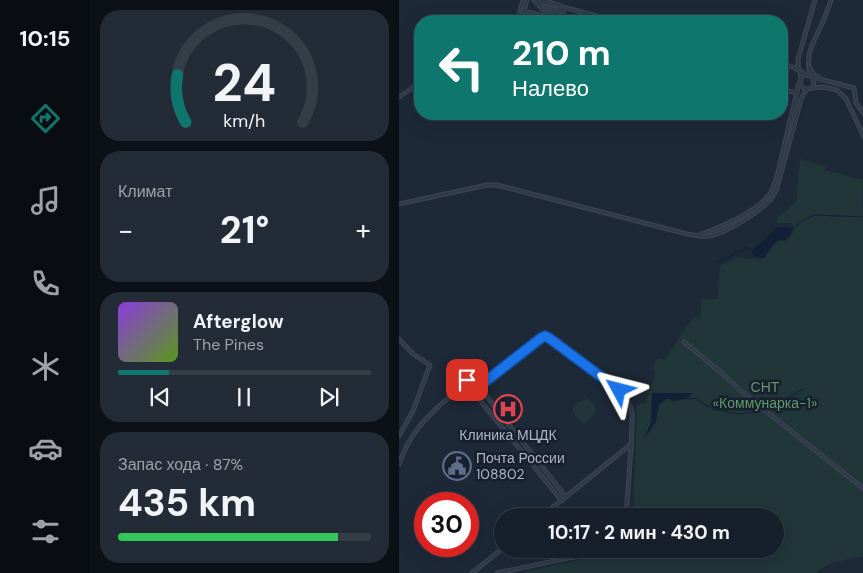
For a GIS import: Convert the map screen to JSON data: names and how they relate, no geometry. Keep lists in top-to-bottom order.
{
  "parks": ["СНТ «Коммунарка-1»"],
  "places": {
    "hospital": ["Клиника МЦДК"],
    "public building": ["Почта России 108802"]
  },
  "page": {
    "tabs": "10:15",
    "turn": ["210 m", "Налево"],
    "tile": [
      "Климат",
      ["Запас хода · 87%", "435 km"]
    ],
    "heat": ["−", "21°", "+"],
    "song": ["Afterglow", "The Pines"],
    "limit": "30",
    "trip": "10:17 · 2 мин · 430 m",
    "gauge": ["24", "km/h"]
  }
}
